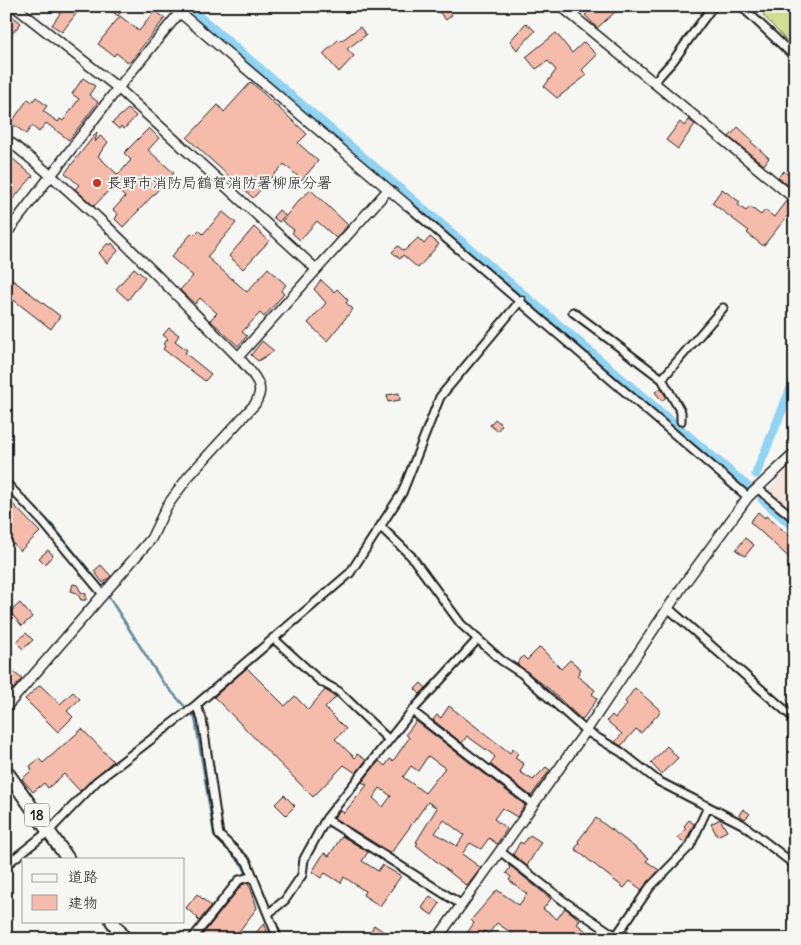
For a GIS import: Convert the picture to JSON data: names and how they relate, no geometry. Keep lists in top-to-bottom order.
{
  "streets": {
    "highway": ["18"]
  },
  "places": ["長野市消防局鶴賀消防署柳原分署"],
  "legend": ["道路", "建物"]
}
